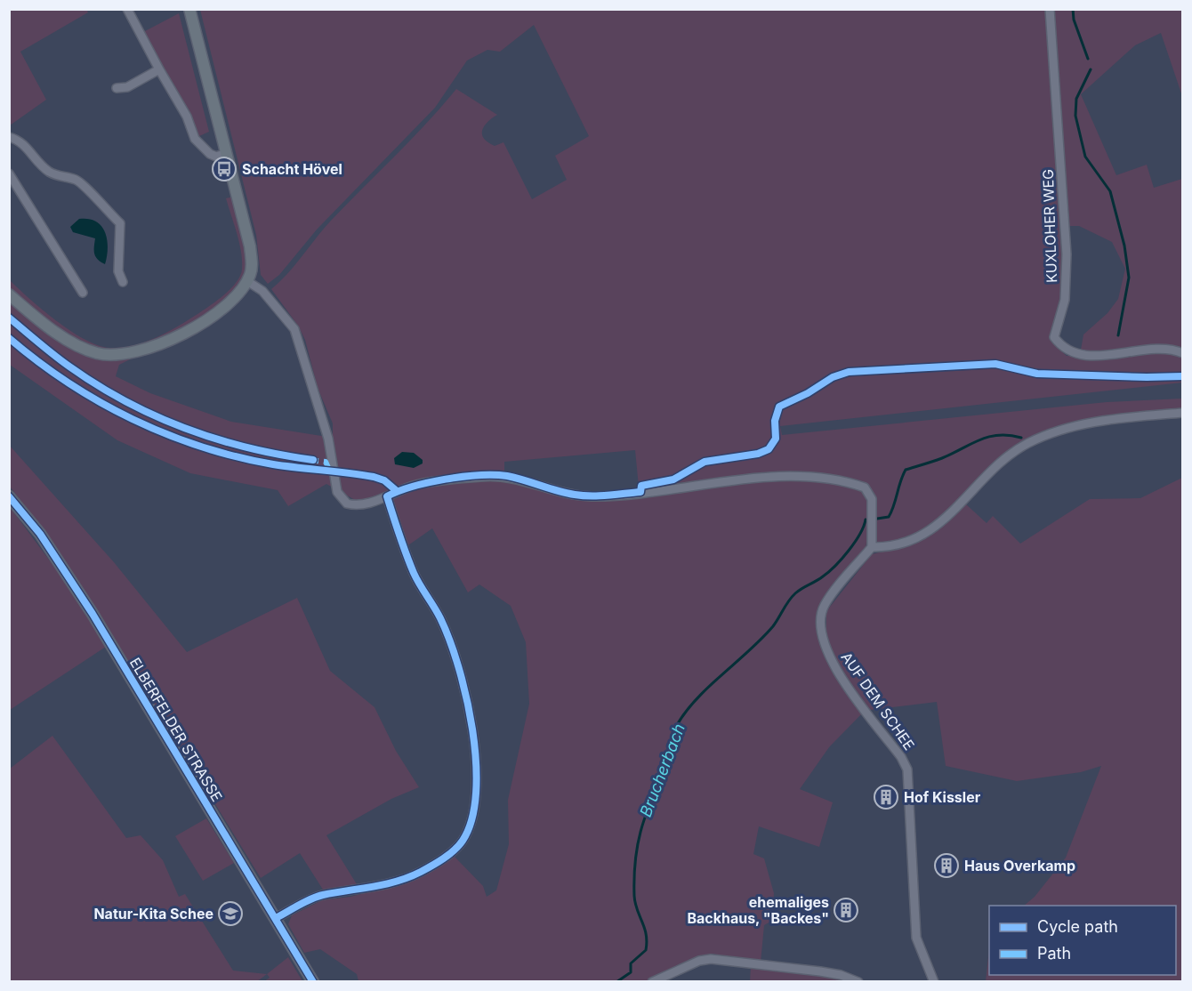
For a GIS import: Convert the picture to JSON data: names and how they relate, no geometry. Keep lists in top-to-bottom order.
{
  "streets": {
    "main road": ["ELBERFELDER STRASSE"],
    "street": ["KUXLOHER WEG", "AUF DEM SCHEE"]
  },
  "water": ["Brucherbach"],
  "places": {
    "bus stop": ["Schacht Hövel"],
    "building": ["Hof Kissler", "Haus Overkamp", "ehemaliges Backhaus, \"Backes\""],
    "school or university": ["Natur-Kita Schee"]
  },
  "legend": ["Cycle path", "Path"]
}
